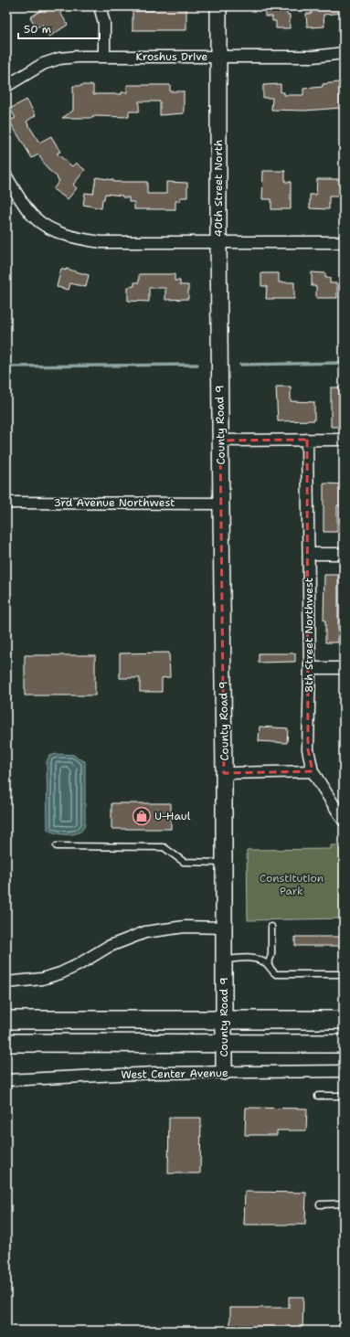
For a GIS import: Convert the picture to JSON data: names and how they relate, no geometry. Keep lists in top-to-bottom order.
{
  "streets": {
    "street": [
      "Kroshus Drive",
      "40th Street North",
      "County Road 9",
      "3rd Avenue Northwest",
      "8th Street Northwest",
      "West Center Avenue"
    ]
  },
  "crossings": [
    ["Kroshus Drive", "40th Street North"],
    ["40th Street North", "County Road 9"],
    ["County Road 9", "3rd Avenue Northwest"],
    ["County Road 9", "West Center Avenue"]
  ],
  "parks": ["Constitution Park"],
  "places": {
    "shop": ["U-Haul"]
  },
  "scale_bar": "50 m"
}
